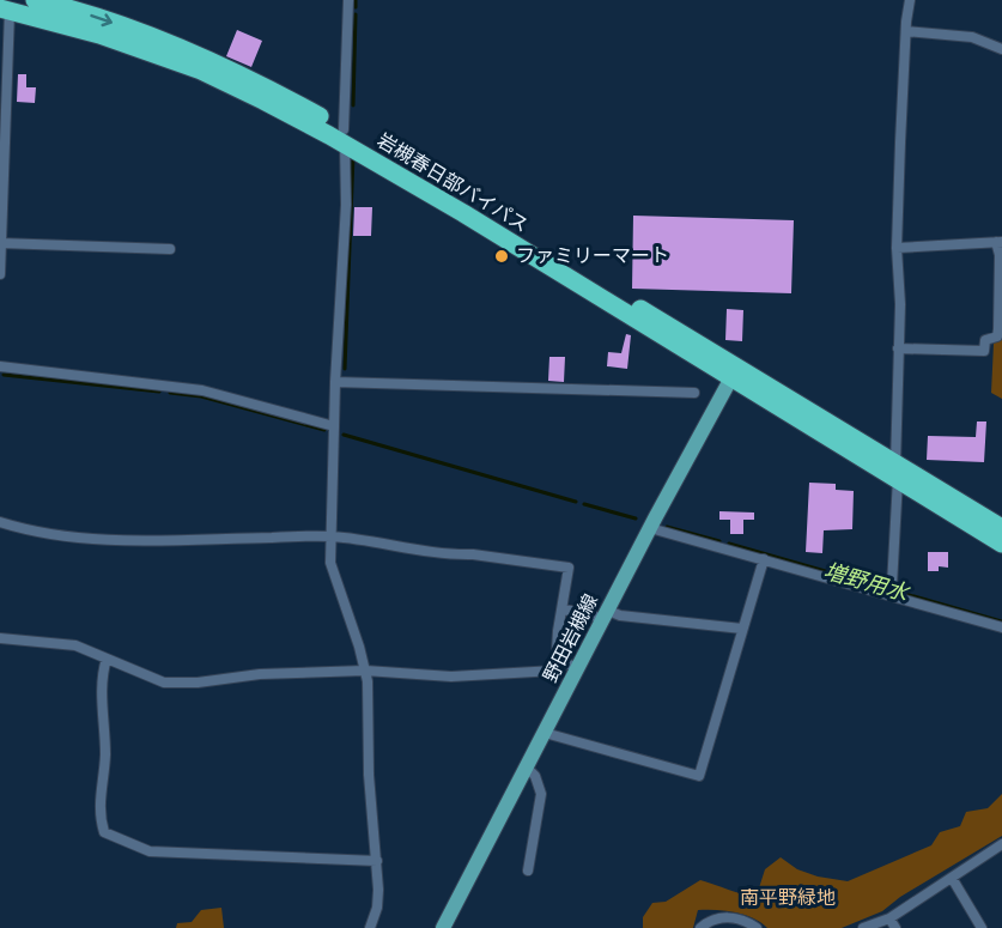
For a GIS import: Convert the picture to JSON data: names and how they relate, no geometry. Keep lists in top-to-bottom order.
{
  "streets": {
    "highway": ["岩槻春日部バイパス"],
    "main road": ["野田岩槻線"]
  },
  "crossings": [
    ["岩槻春日部バイパス", "野田岩槻線"]
  ],
  "water": ["増野用水"],
  "parks": ["南平野緑地"],
  "places": ["ファミリーマート"]
}
